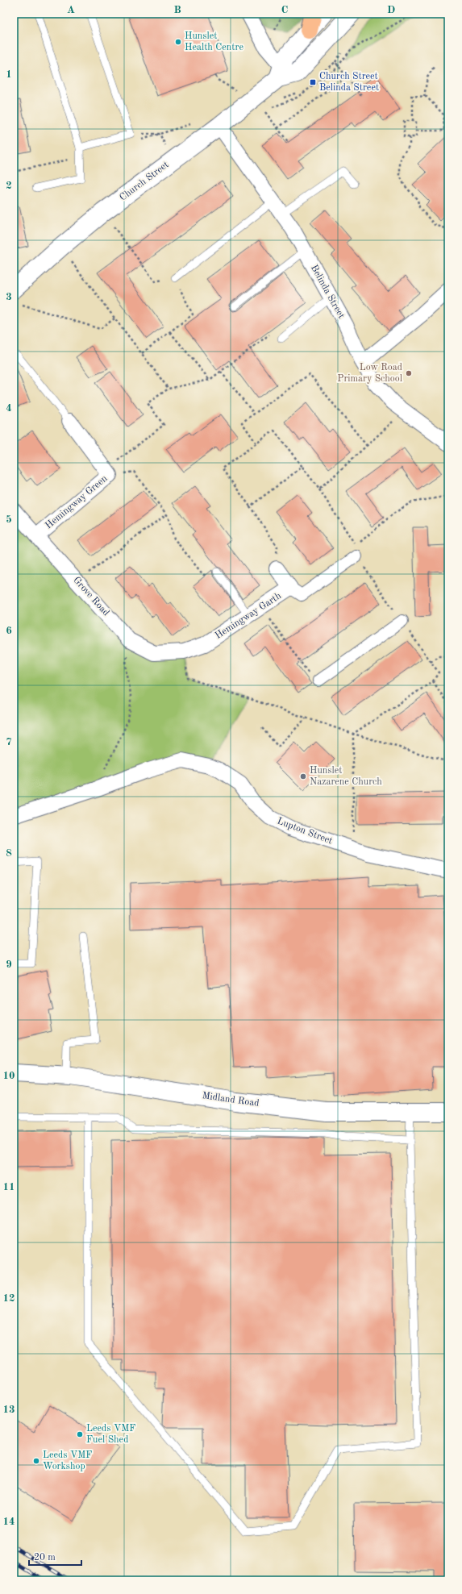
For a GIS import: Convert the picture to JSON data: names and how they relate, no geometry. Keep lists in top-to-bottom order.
{
  "streets": {
    "street": [
      "Church Street",
      "Belinda Street",
      "Hemingway Green",
      "Grove Road",
      "Hemingway Garth",
      "Lupton Street",
      "Midland Road"
    ]
  },
  "crossings": [
    ["Church Street", "Belinda Street"],
    ["Hemingway Green", "Grove Road"],
    ["Grove Road", "Hemingway Garth"]
  ],
  "places": {
    "other": [
      "Hunslet Health Centre",
      "Low Road Primary School",
      "Hunslet Nazarene Church",
      "Leeds VMF Fuel Shed",
      "Leeds VMF Workshop"
    ],
    "transit": ["Church Street Belinda Street"]
  },
  "scale_bar": "20 m",
  "grid": {
    "columns": [
      "A",
      "B",
      "C",
      "D"
    ],
    "rows": [
      "1",
      "2",
      "3",
      "4",
      "5",
      "6",
      "7",
      "8",
      "9",
      "10",
      "11",
      "12",
      "13",
      "14"
    ]
  }
}
